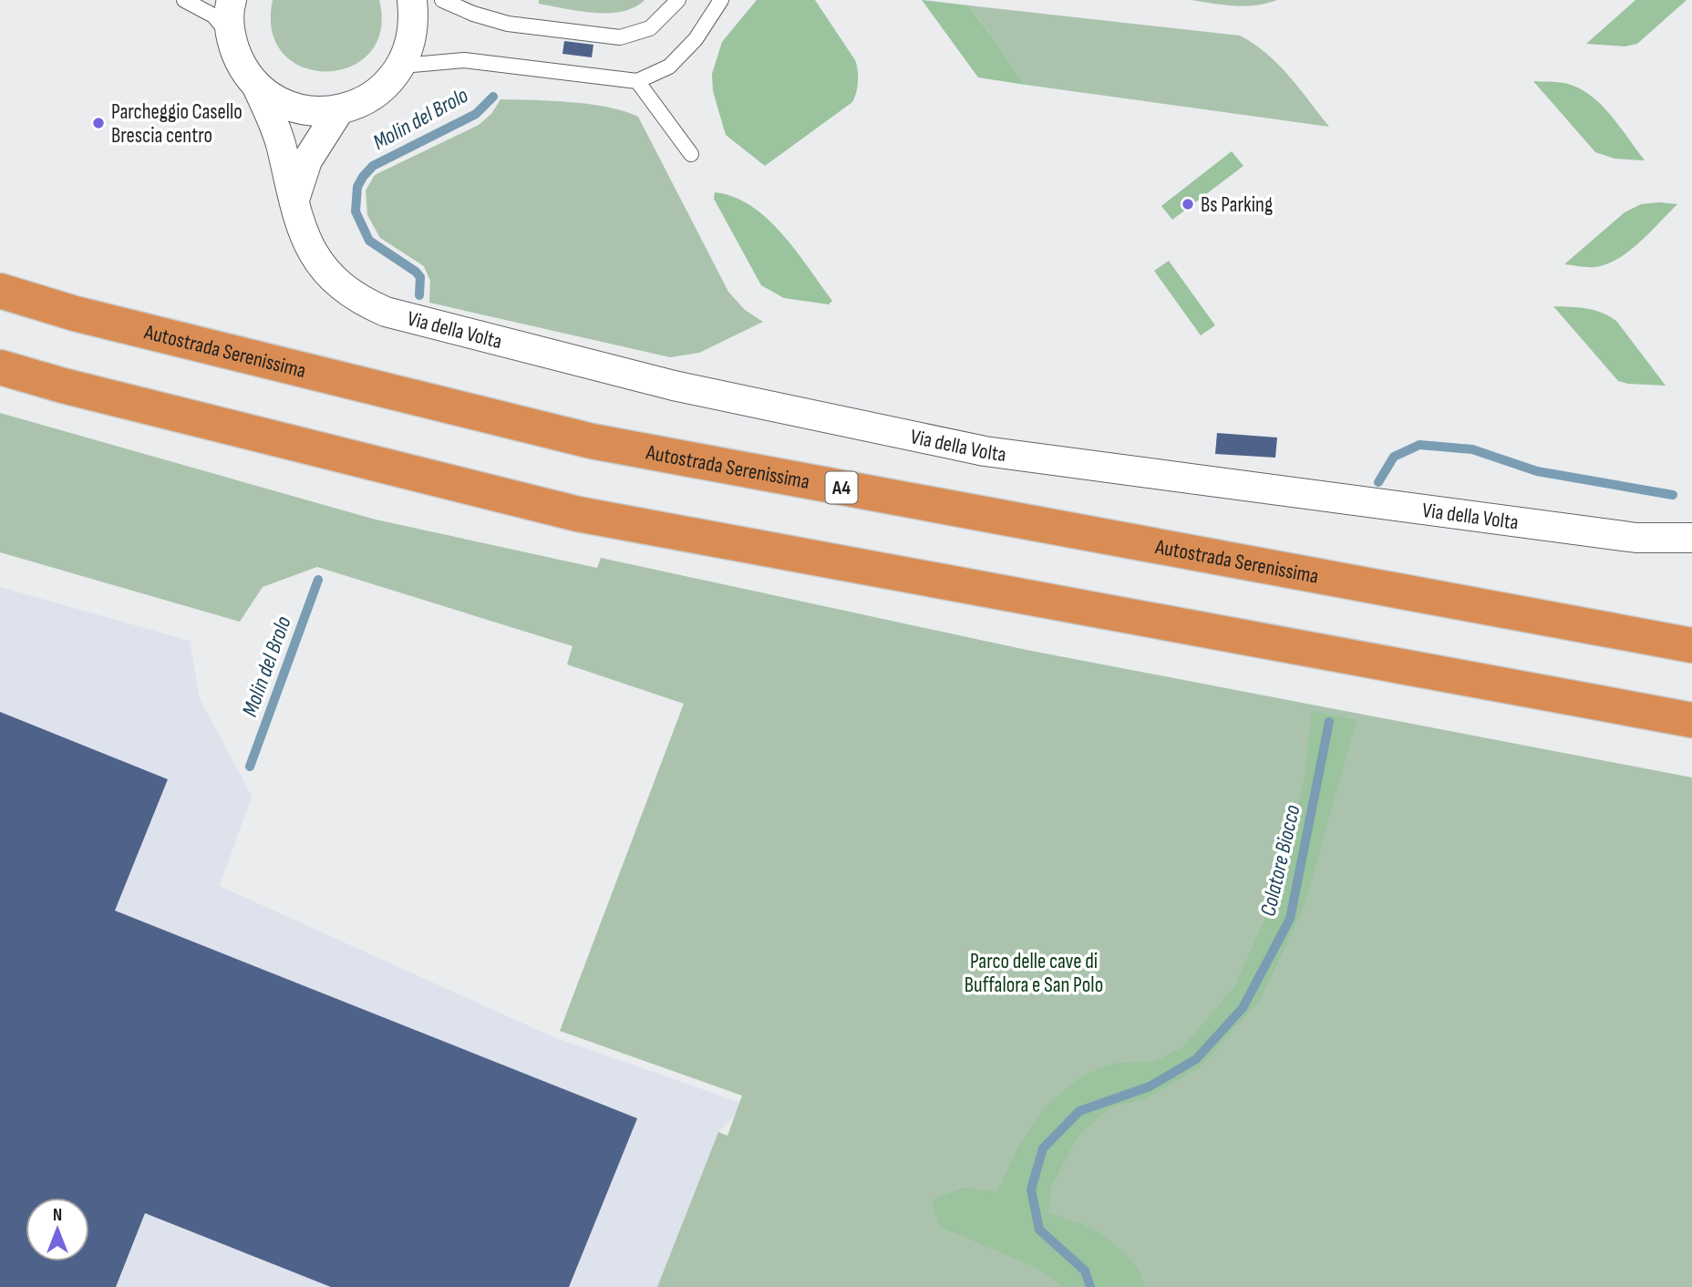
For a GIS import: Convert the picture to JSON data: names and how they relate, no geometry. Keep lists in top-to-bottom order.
{
  "streets": {
    "highway": ["Autostrada Serenissima", "A4"],
    "street": ["Via della Volta"]
  },
  "water": ["Molin del Brolo", "Colatore Biocco"],
  "parks": ["Parco delle cave di Buffalora e San Polo"],
  "places": ["Parcheggio Casello Brescia centro", "Bs Parking"],
  "north": "top"
}
